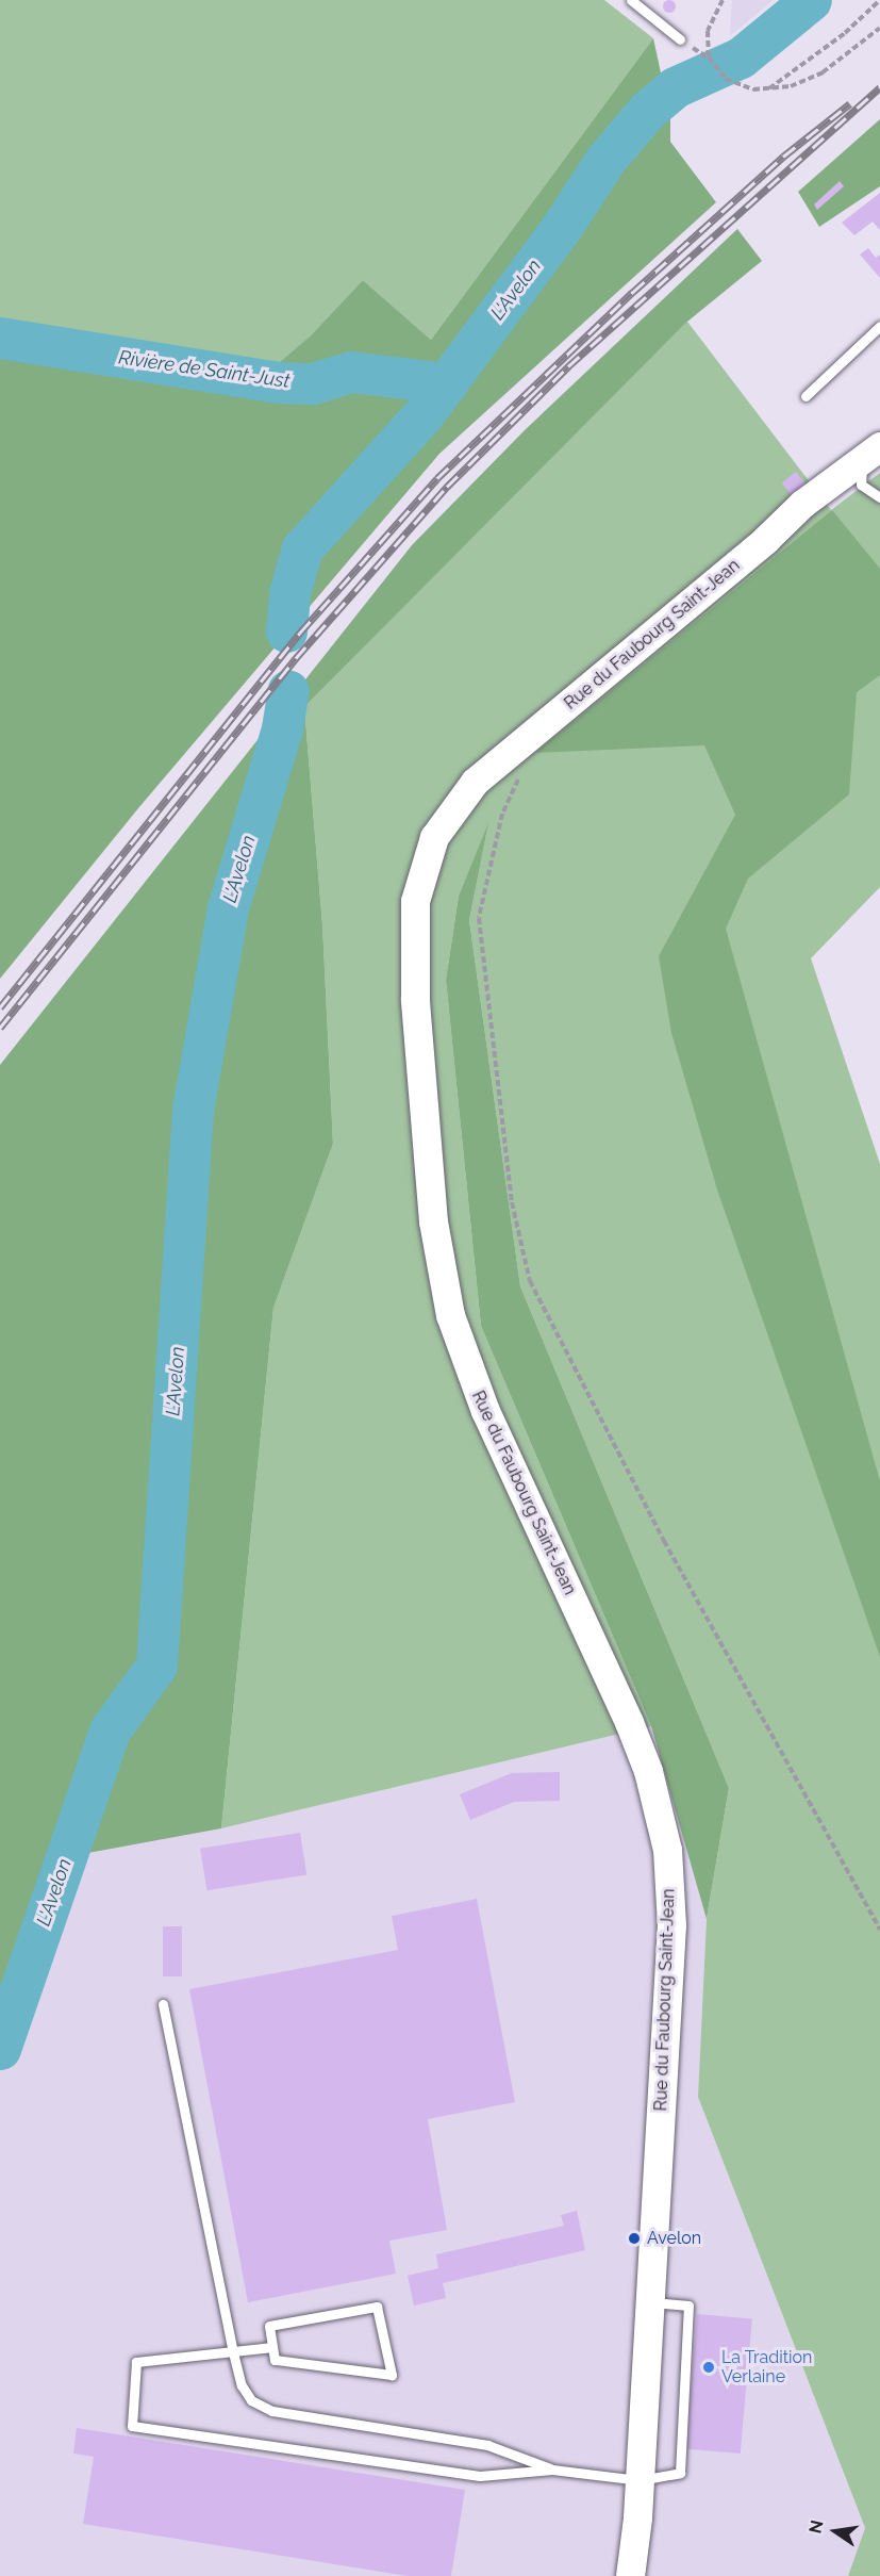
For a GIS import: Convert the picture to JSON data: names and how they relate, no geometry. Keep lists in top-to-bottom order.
{
  "streets": {
    "main road": ["Rue du Faubourg Saint-Jean"]
  },
  "water": ["L'Avelon", "Rivière de Saint-Just"],
  "places": ["Avelon", "La Tradition Verlaine"],
  "north": "left"
}
